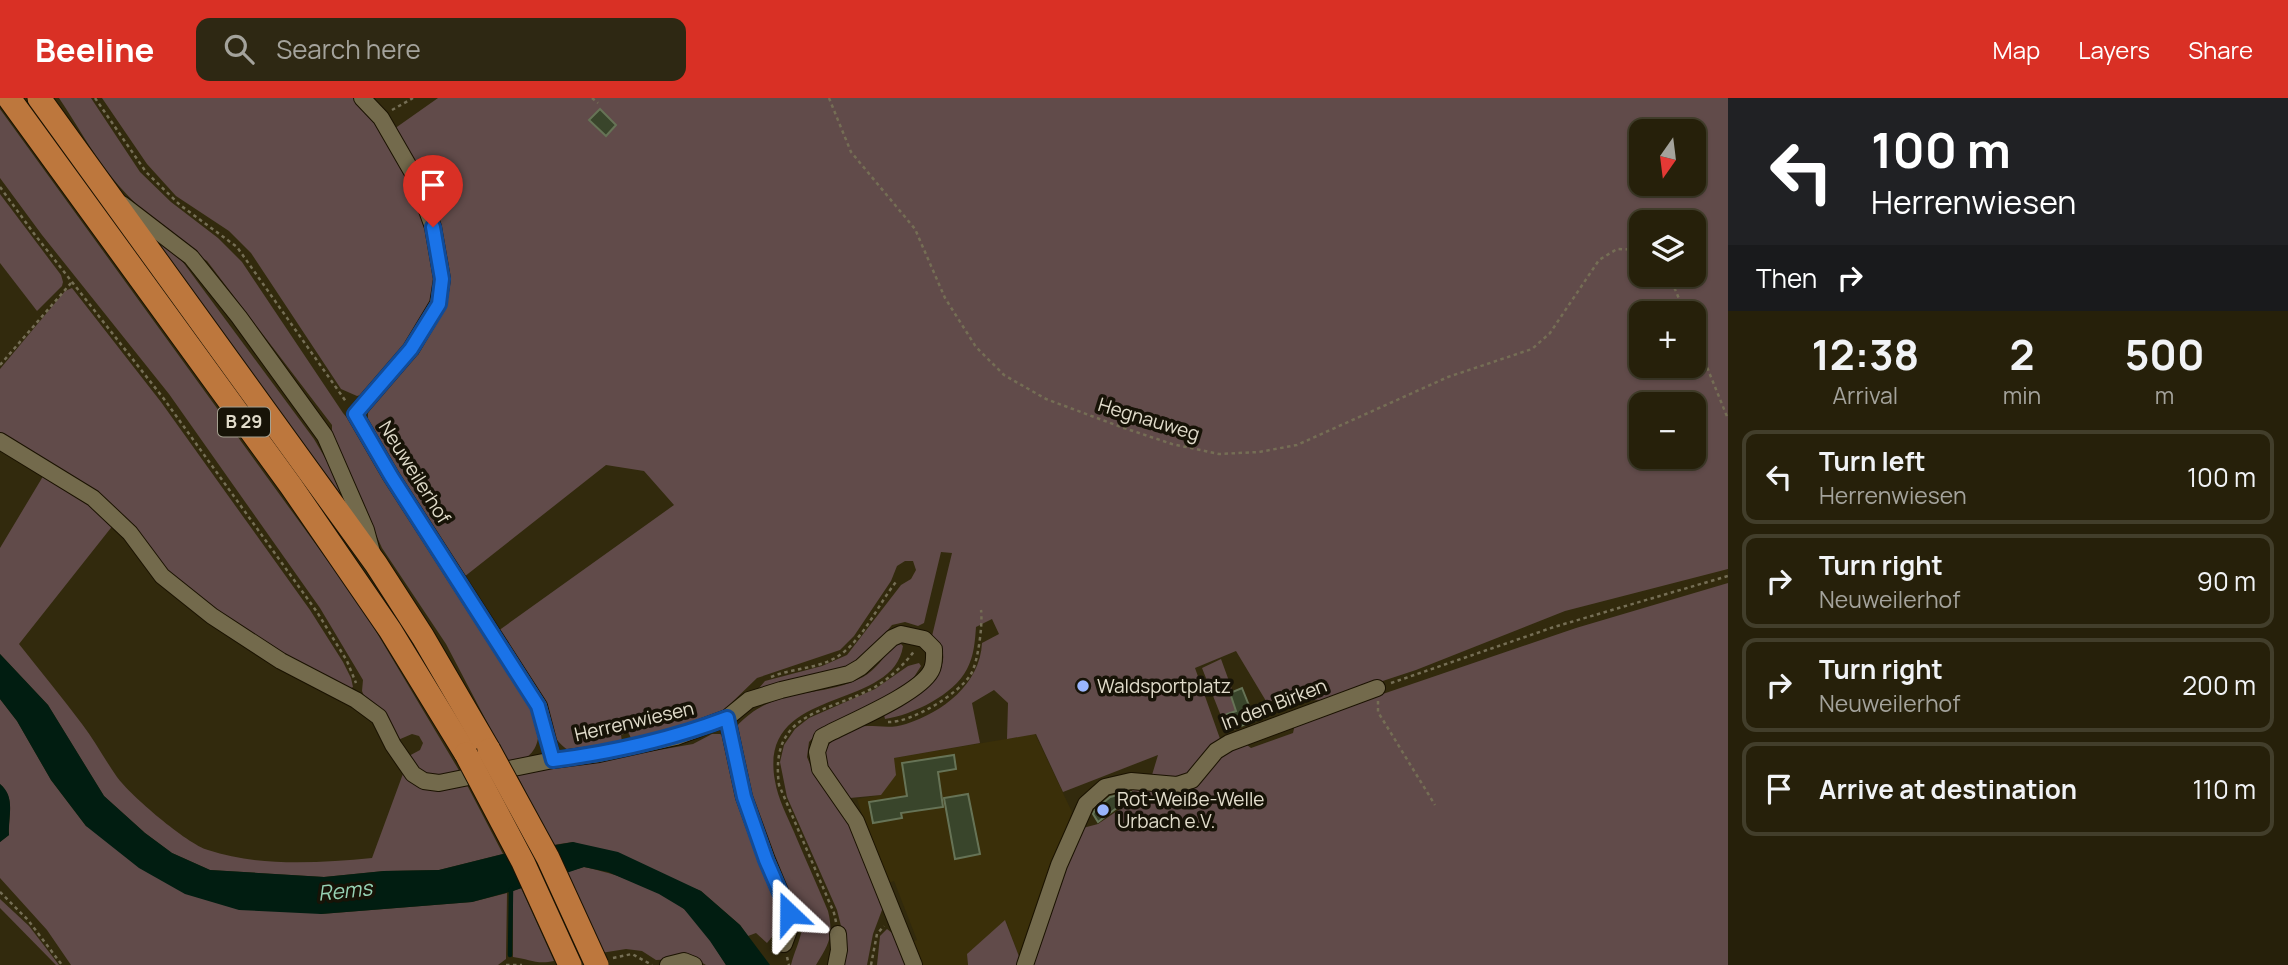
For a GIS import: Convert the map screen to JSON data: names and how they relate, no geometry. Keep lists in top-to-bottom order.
{
  "streets": {
    "highway": ["B 29"],
    "street": ["Neuweilerhof", "In den Birken", "Herrenwiesen"],
    "path": ["Hegnauweg"]
  },
  "crossings": [
    ["Neuweilerhof", "Herrenwiesen"]
  ],
  "water": ["Rems"],
  "places": ["Waldsportplatz", "Rot-Weiße-Welle Urbach e.V."],
  "north": "bottom",
  "page": {
    "header": "Beeline",
    "search": "Search here",
    "nav": ["Map", "Layers", "Share"],
    "turn": ["100 m", "Herrenwiesen"],
    "map_buttons": ["+", "−"],
    "then": "Then",
    "eta": [
      "12:38",
      "Arrival",
      "2",
      "min",
      "500",
      "m"
    ],
    "list": [
      {
        "name": "Turn left",
        "note": "Herrenwiesen",
        "value": "100 m"
      },
      {
        "name": "Turn right",
        "note": "Neuweilerhof",
        "value": "90 m"
      },
      {
        "name": "Turn right",
        "note": "Neuweilerhof",
        "value": "200 m"
      },
      {
        "name": "Arrive at destination",
        "value": "110 m"
      }
    ]
  }
}
